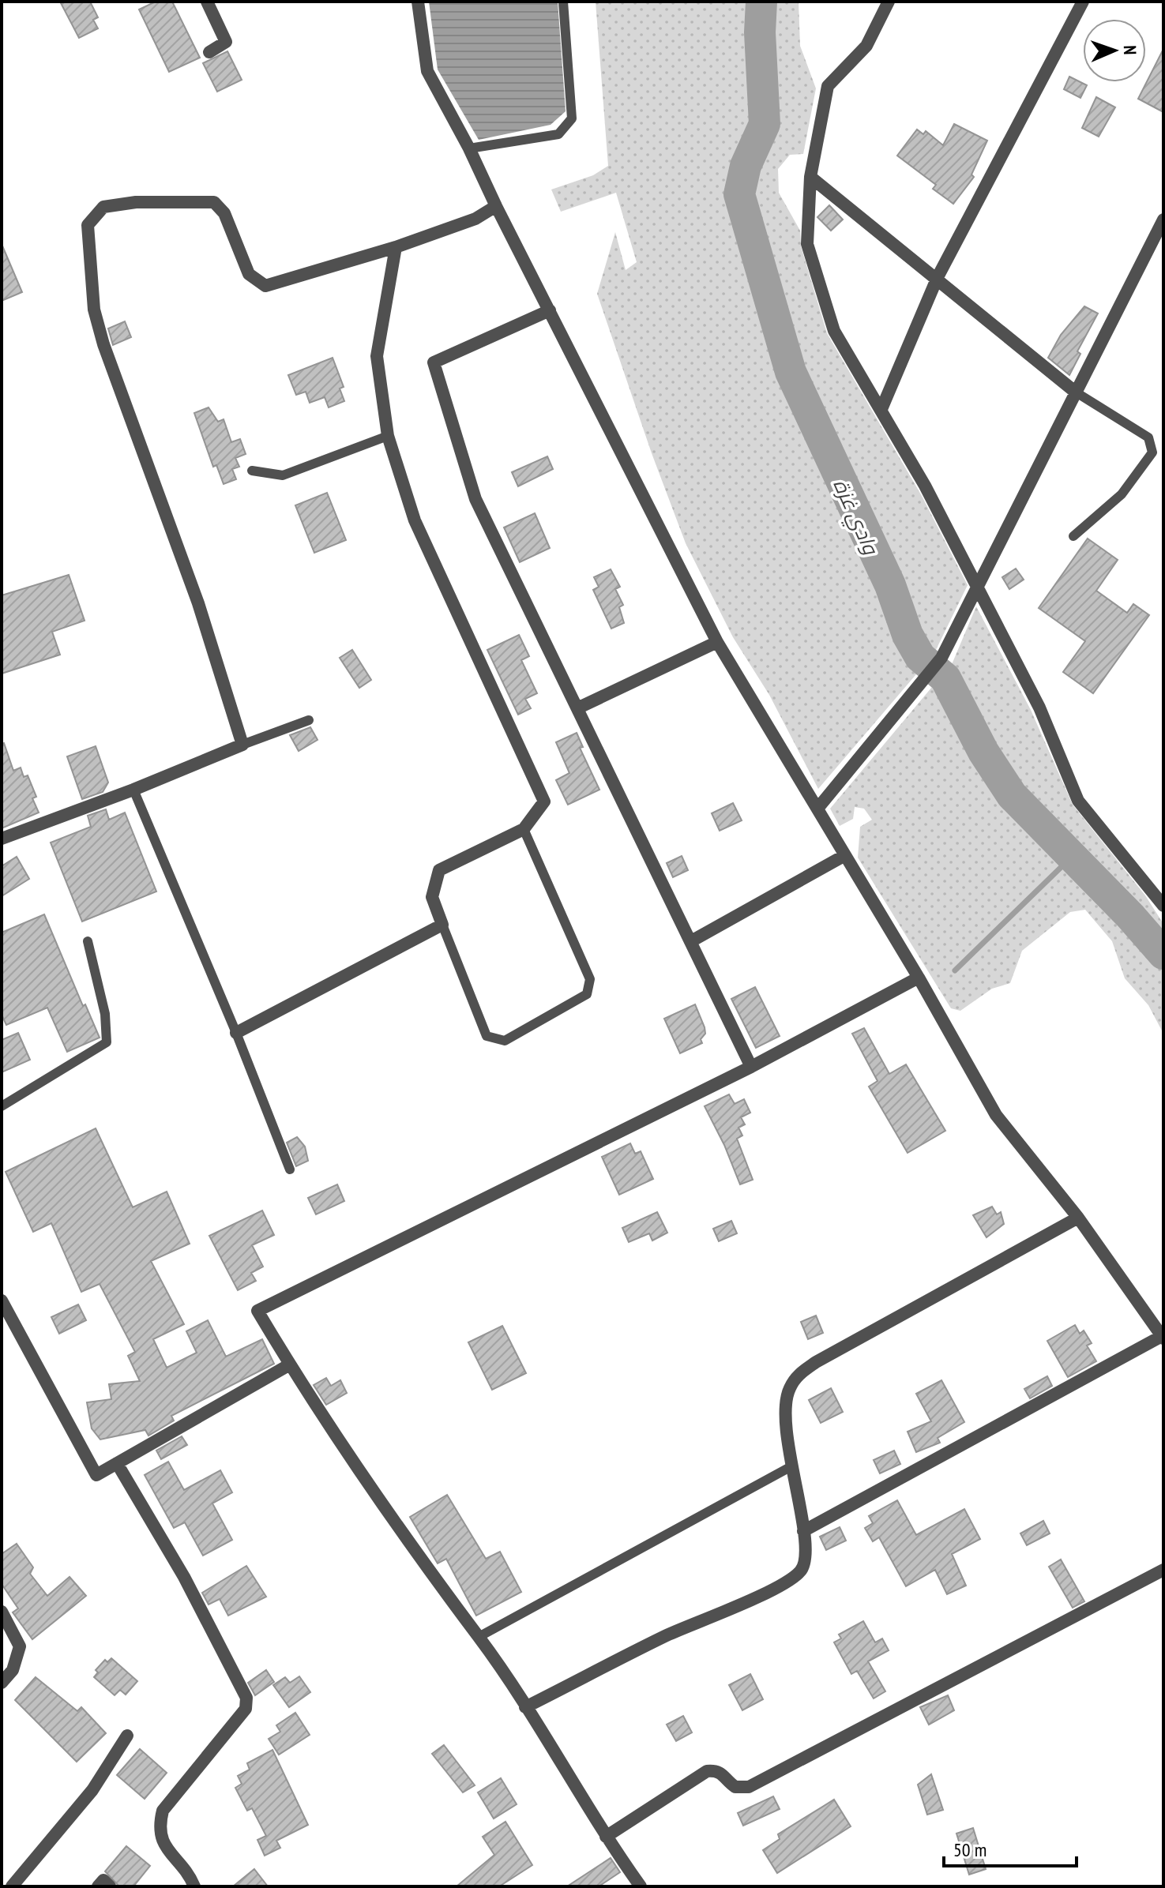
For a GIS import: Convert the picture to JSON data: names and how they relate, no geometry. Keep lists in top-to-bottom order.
{
  "water": ["وادي غزة"],
  "scale_bar": "50 m",
  "north": "right"
}
